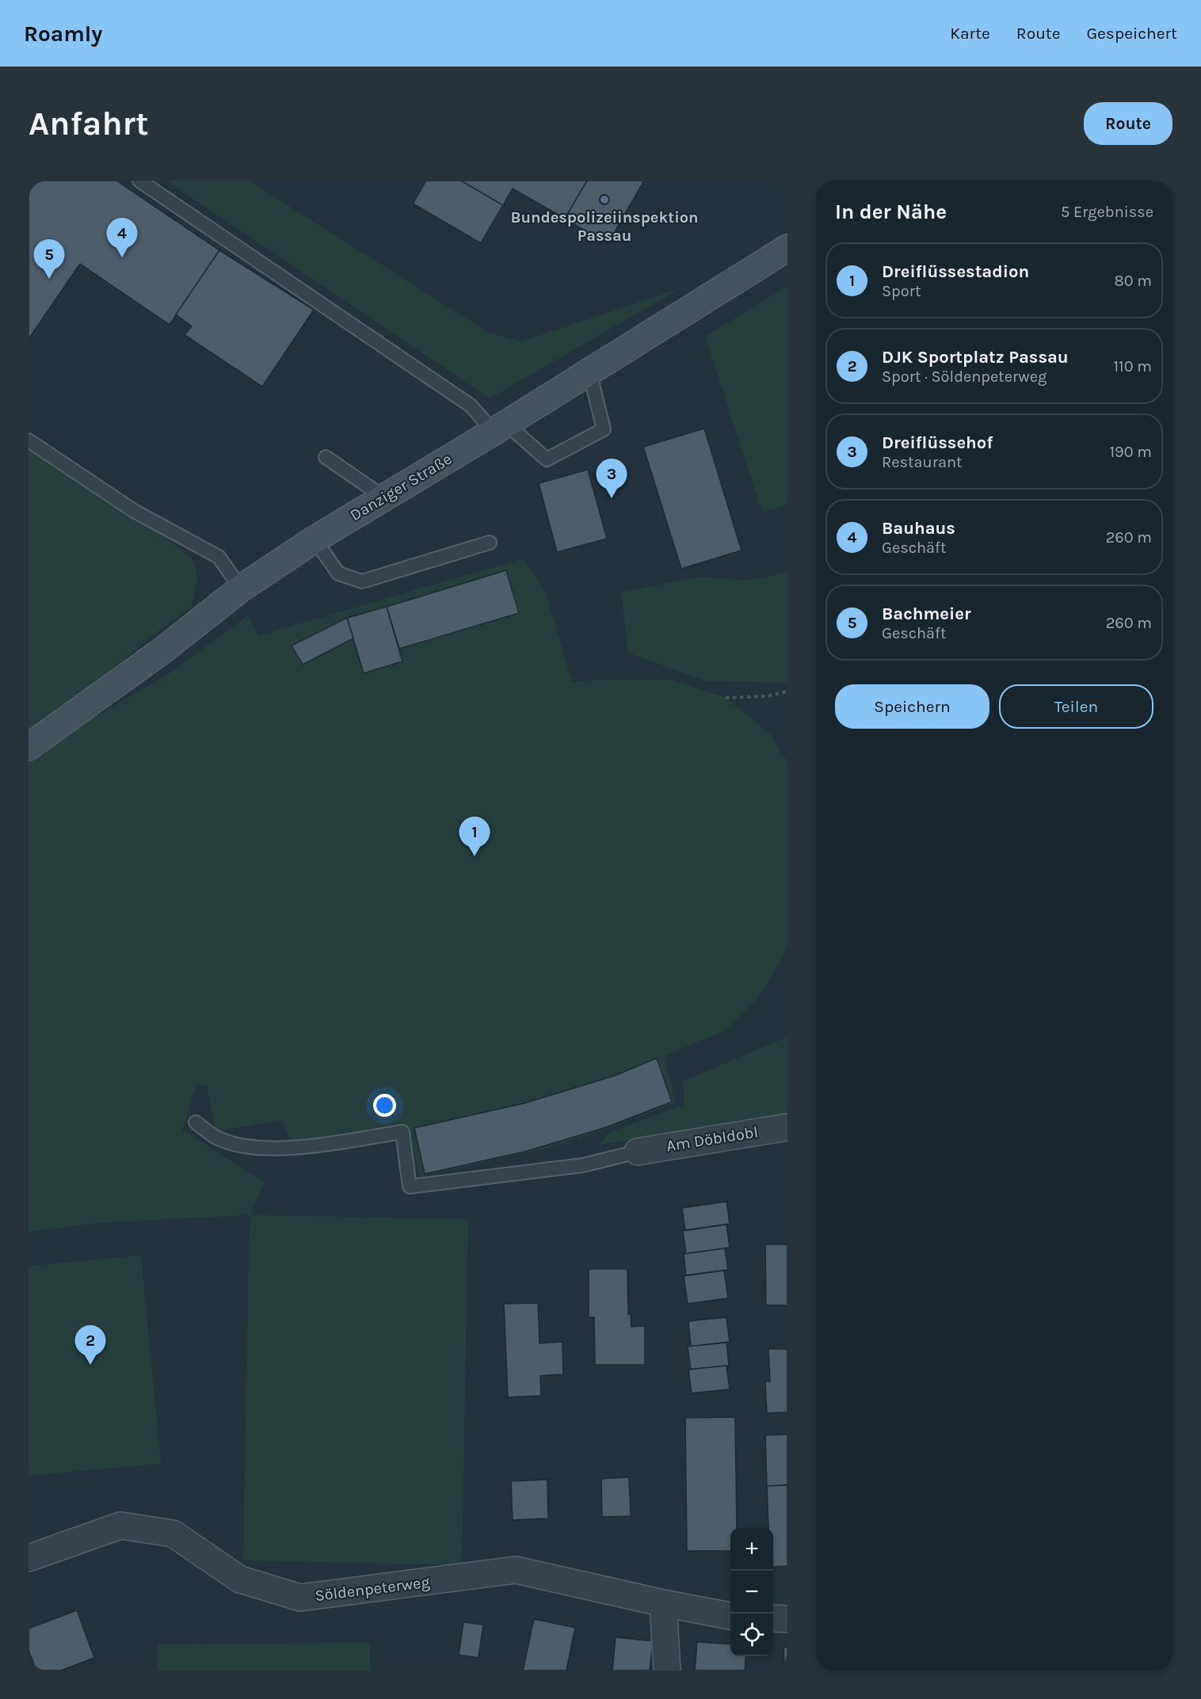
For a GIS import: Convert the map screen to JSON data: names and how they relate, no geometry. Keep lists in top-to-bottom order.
{
  "streets": {
    "street": ["Danziger Straße", "Am Döbldobl", "Söldenpeterweg"]
  },
  "places": ["Bundespolizeiinspektion Passau"],
  "page": {
    "header": "Roamly",
    "nav": ["Karte", "Route", "Gespeichert"],
    "buttons": [
      "Route",
      ["Speichern", "Teilen"]
    ],
    "title": "Anfahrt",
    "heading": ["In der Nähe", "5 Ergebnisse"],
    "pins": [
      "4",
      "5",
      "3",
      "1",
      "2"
    ],
    "list": [
      {
        "mark": "1",
        "name": "Dreiflüssestadion",
        "note": "Sport",
        "value": "80 m"
      },
      {
        "mark": "2",
        "name": "DJK Sportplatz Passau",
        "note": "Sport · Söldenpeterweg",
        "value": "110 m"
      },
      {
        "mark": "3",
        "name": "Dreiflüssehof",
        "note": "Restaurant",
        "value": "190 m"
      },
      {
        "mark": "4",
        "name": "Bauhaus",
        "note": "Geschäft",
        "value": "260 m"
      },
      {
        "mark": "5",
        "name": "Bachmeier",
        "note": "Geschäft",
        "value": "260 m"
      }
    ],
    "map_buttons": ["+", "−"]
  }
}
